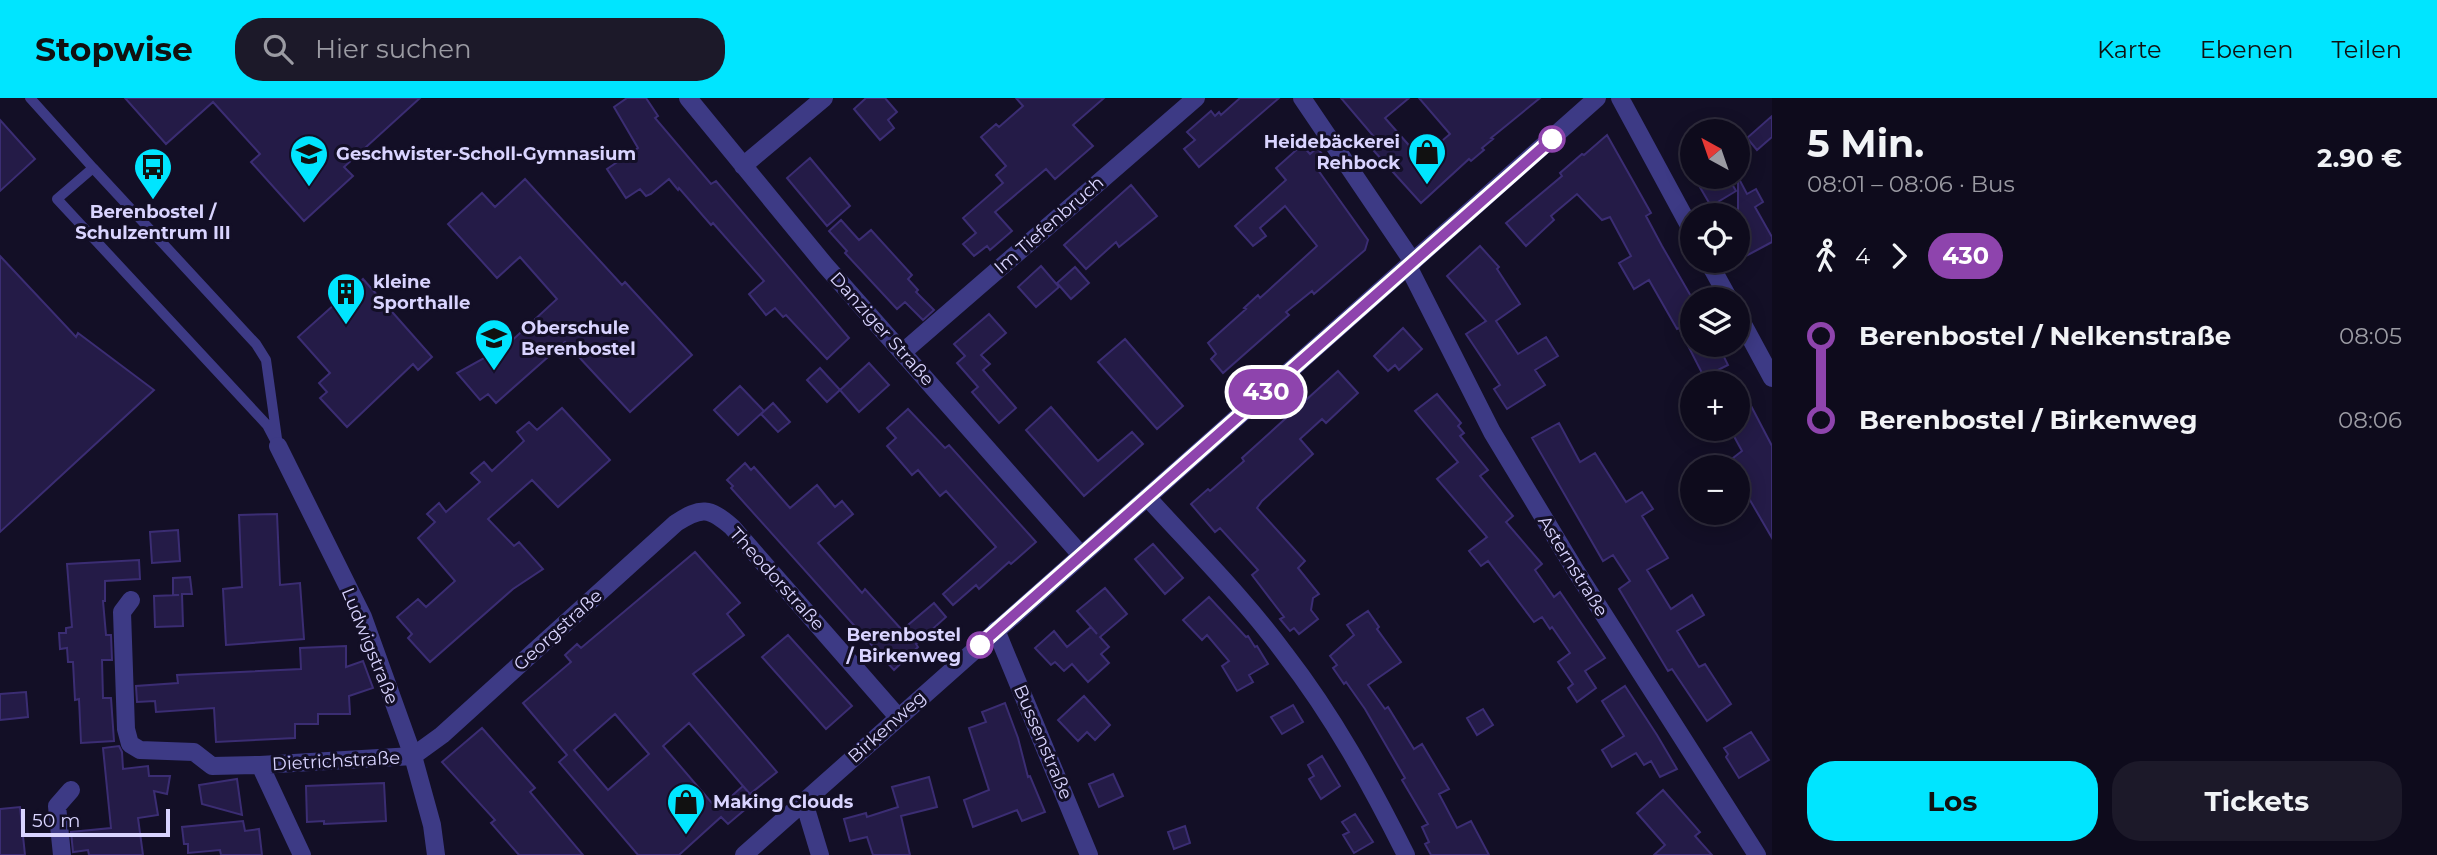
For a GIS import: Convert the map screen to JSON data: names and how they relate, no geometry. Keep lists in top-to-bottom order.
{
  "streets": {
    "street": [
      "Im Tiefenbruch",
      "Danziger Straße",
      "Asternstraße",
      "Theodorstraße",
      "Georgstraße",
      "Ludwigstraße",
      "Birkenweg",
      "Bussenstraße",
      "Dietrichstraße"
    ]
  },
  "crossings": [
    ["Im Tiefenbruch", "Danziger Straße"],
    ["Danziger Straße", "Birkenweg"],
    ["Asternstraße", "Birkenweg"],
    ["Theodorstraße", "Georgstraße"],
    ["Theodorstraße", "Birkenweg"],
    ["Georgstraße", "Ludwigstraße"],
    ["Georgstraße", "Dietrichstraße"],
    ["Ludwigstraße", "Dietrichstraße"],
    ["Birkenweg", "Bussenstraße"]
  ],
  "places": {
    "shop": ["Heidebäckerei Rehbock", "Making Clouds"],
    "school or university": ["Geschwister-Scholl-Gymnasium", "Oberschule Berenbostel"],
    "bus stop": ["Berenbostel / Schulzentrum III"],
    "building": ["kleine Sporthalle"],
    "other": ["Berenbostel / Birkenweg"]
  },
  "lines": ["bus line 430"],
  "scale_bar": "50 m",
  "north": "top left",
  "page": {
    "header": "Stopwise",
    "search": "Hier suchen",
    "nav": ["Karte", "Ebenen", "Teilen"],
    "on_map": "430",
    "heading": ["5 Min.", "08:01 – 08:06 · Bus", "2.90 €"],
    "map_buttons": ["+", "−"],
    "legs": ["4", "430"],
    "list": [
      {
        "name": "Berenbostel / Nelkenstraße",
        "value": "08:05"
      },
      {
        "name": "Berenbostel / Birkenweg",
        "value": "08:06"
      }
    ],
    "buttons": ["Los", "Tickets"],
    "scale": "50 m"
  }
}
